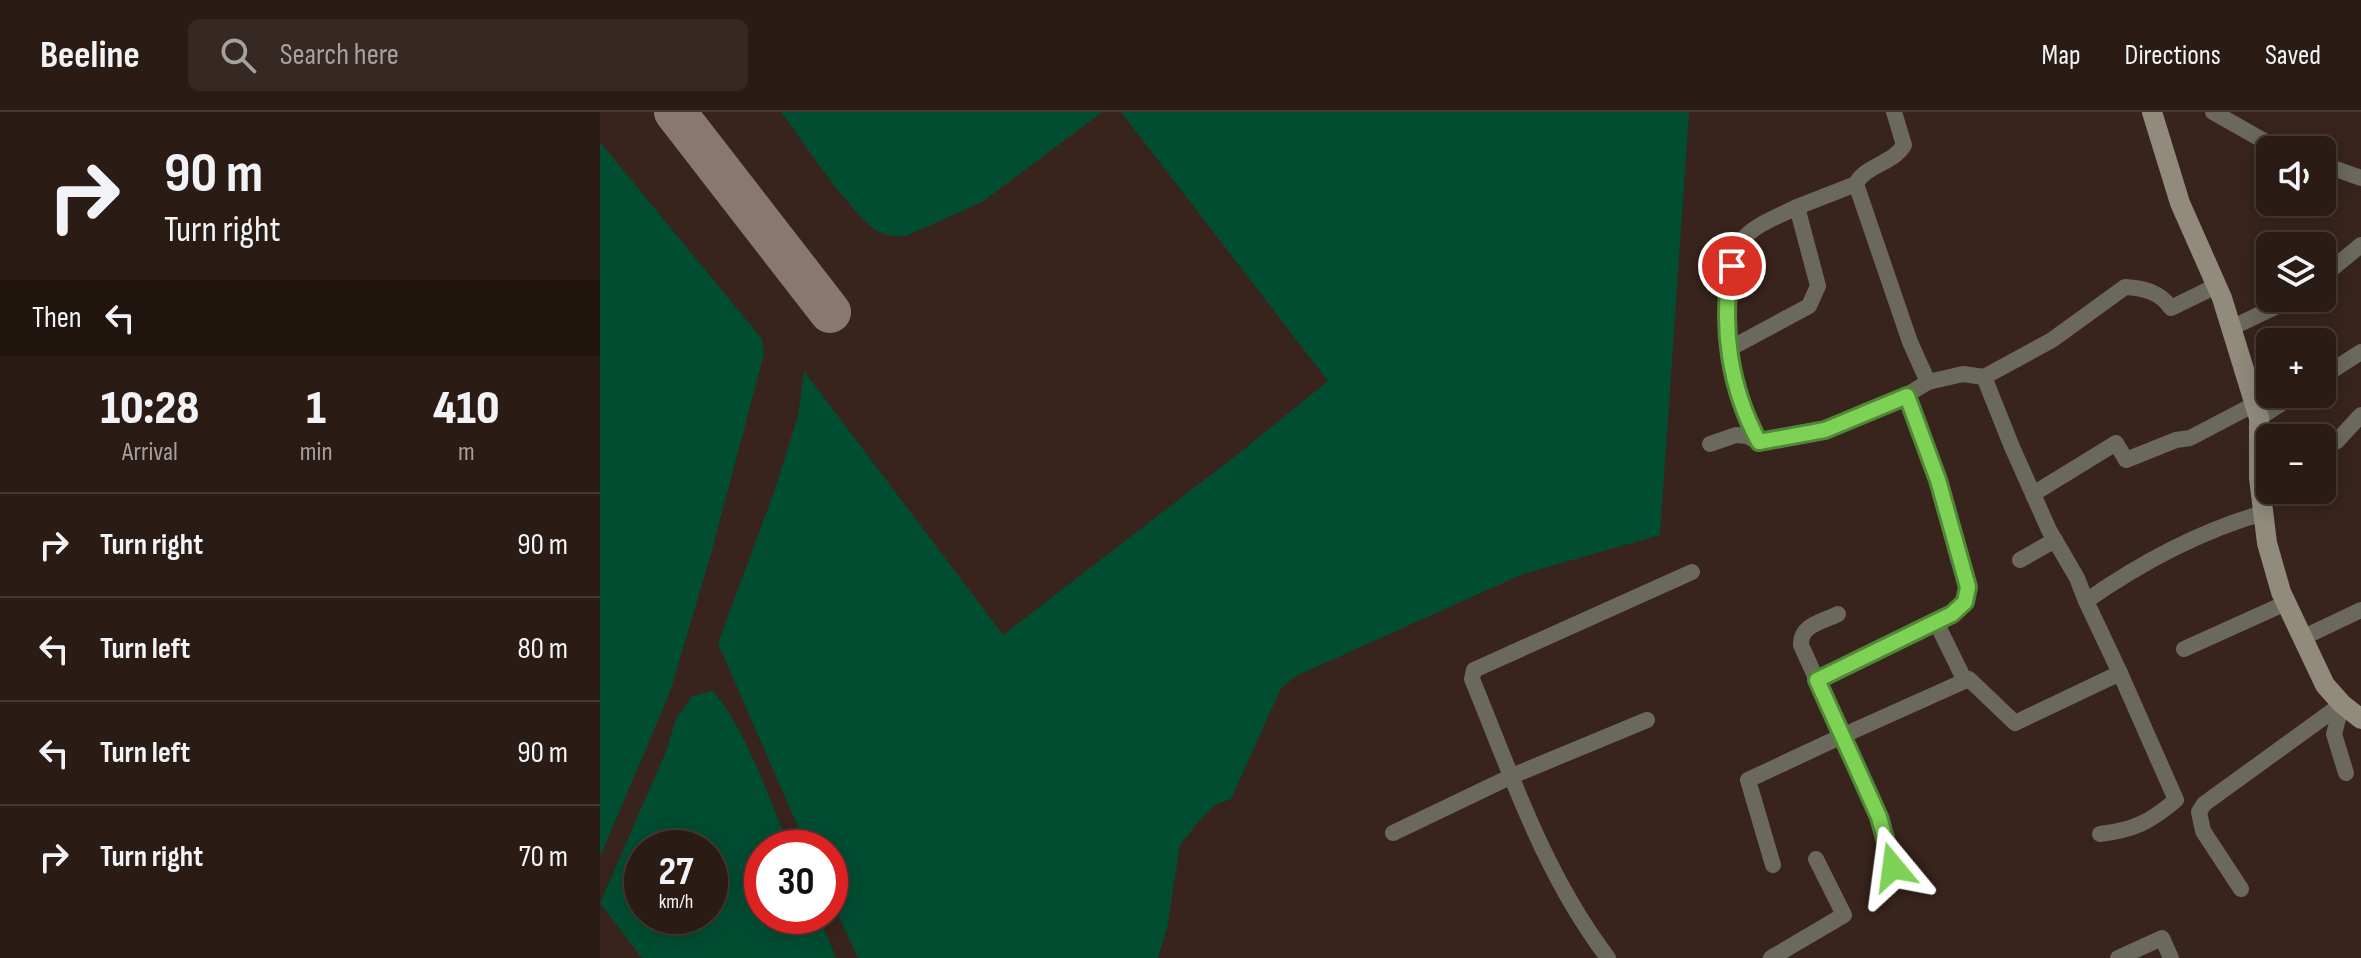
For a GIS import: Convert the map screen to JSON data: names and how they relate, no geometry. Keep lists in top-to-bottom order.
{
  "page": {
    "header": "Beeline",
    "search": "Search here",
    "nav": ["Map", "Directions", "Saved"],
    "turn": ["90 m", "Turn right"],
    "map_buttons": ["+", "−"],
    "then": "Then",
    "eta": [
      "10:28",
      "Arrival",
      "1",
      "min",
      "410",
      "m"
    ],
    "list": [
      {
        "name": "Turn right",
        "value": "90 m"
      },
      {
        "name": "Turn left",
        "value": "80 m"
      },
      {
        "name": "Turn left",
        "value": "90 m"
      },
      {
        "name": "Turn right",
        "value": "70 m"
      }
    ],
    "speed": "27 km/h",
    "limit": "30"
  }
}
